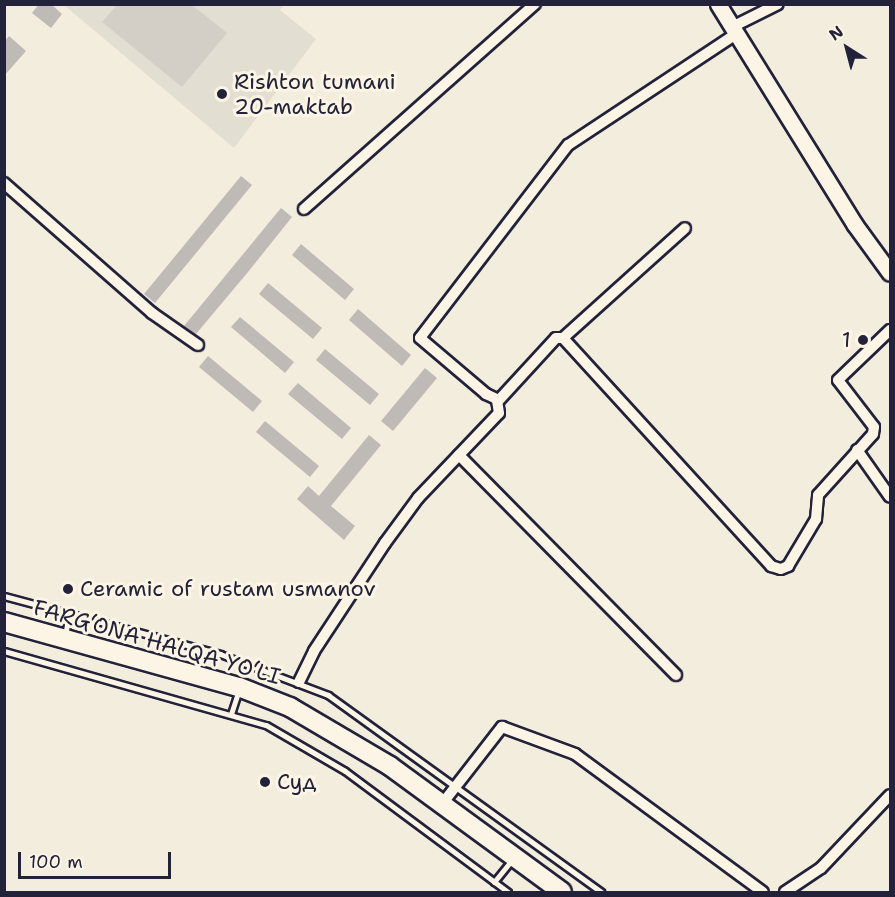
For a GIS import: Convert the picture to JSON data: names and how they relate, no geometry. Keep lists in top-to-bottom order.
{
  "streets": {
    "main road": ["FARG‘ONA HALQA YO‘LI"]
  },
  "places": [
    "Rishton tumani 20-maktab",
    "1",
    "Ceramic of rustam usmanov",
    "Суд"
  ],
  "scale_bar": "100 m",
  "north": "top left"
}
